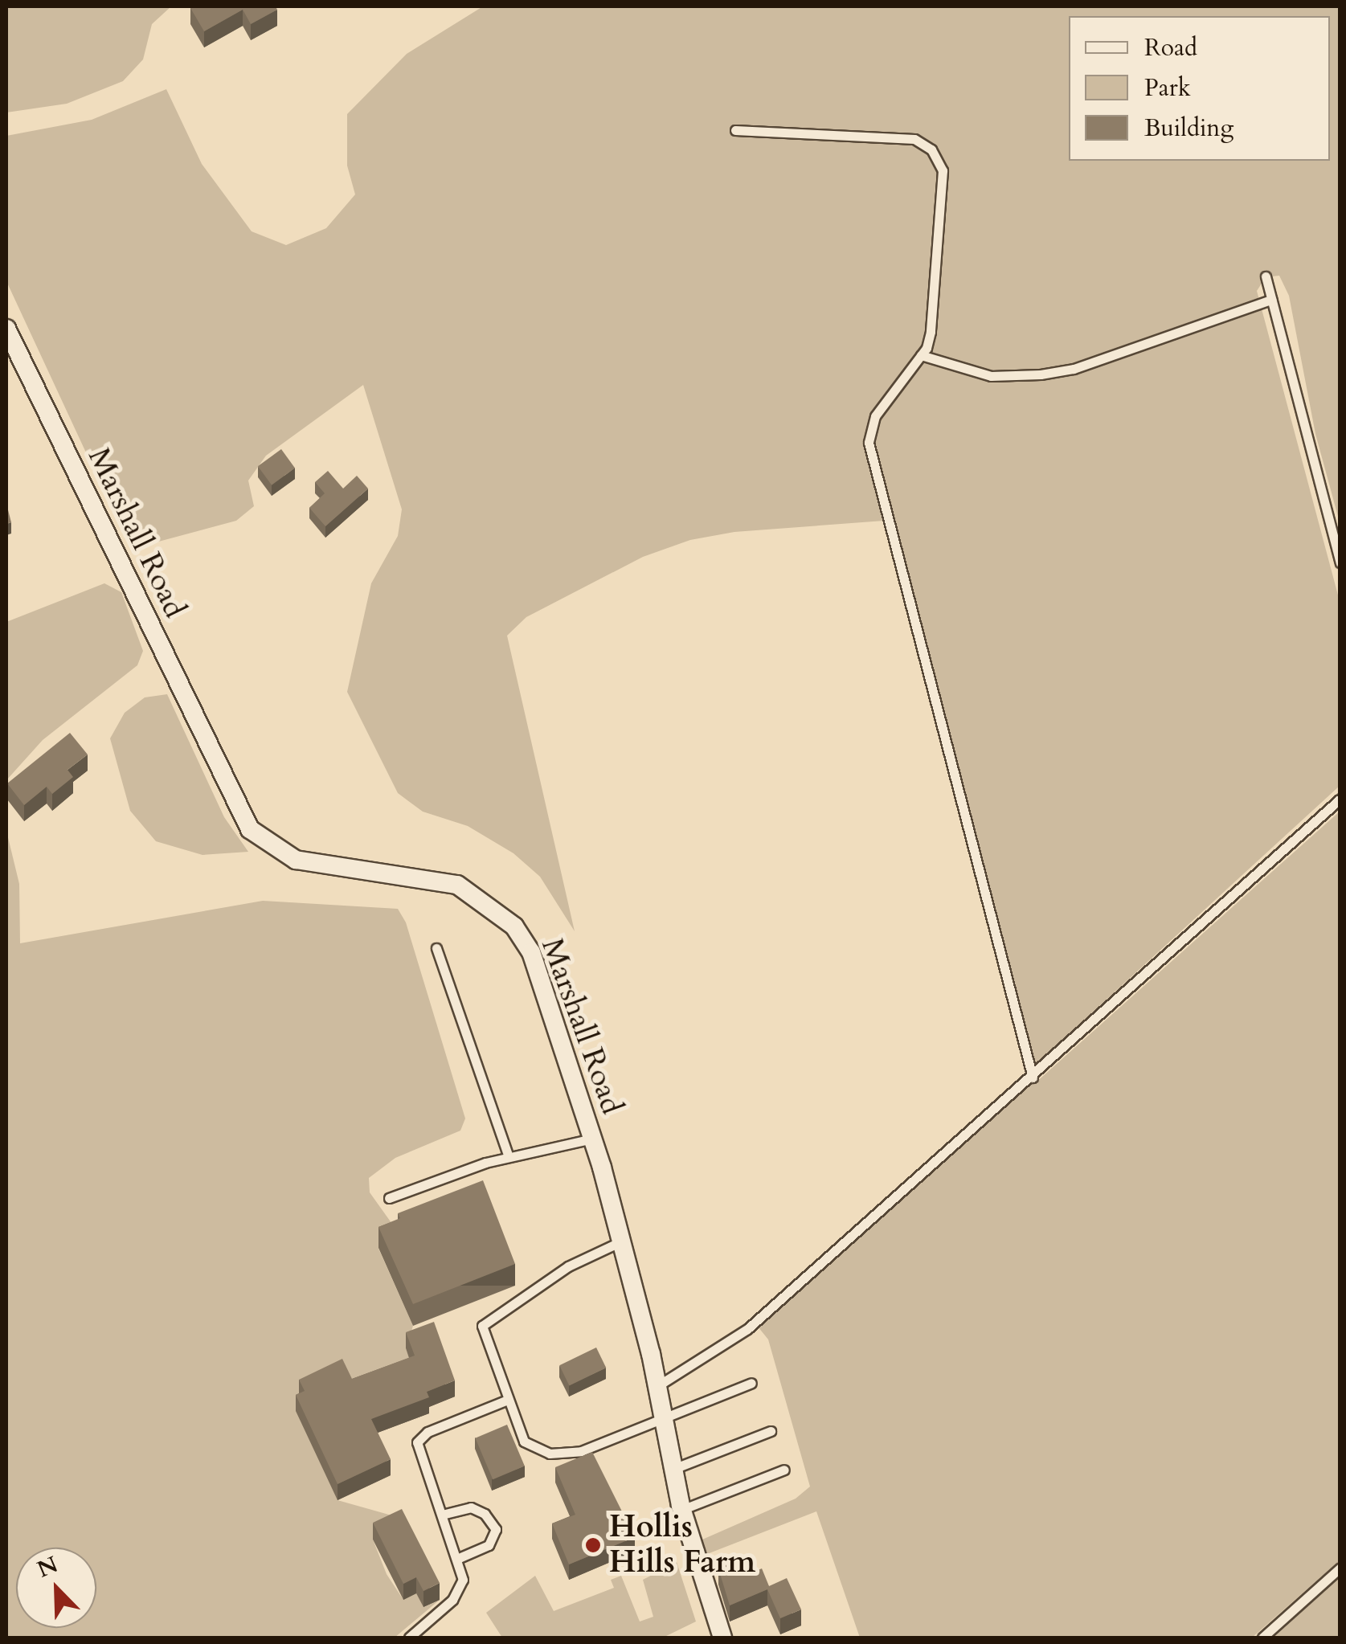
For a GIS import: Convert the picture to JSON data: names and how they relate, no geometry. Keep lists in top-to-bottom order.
{
  "streets": {
    "street": ["Marshall Road"]
  },
  "places": ["Hollis Hills Farm"],
  "legend": ["Road", "Park", "Building"],
  "north": "top left"
}
